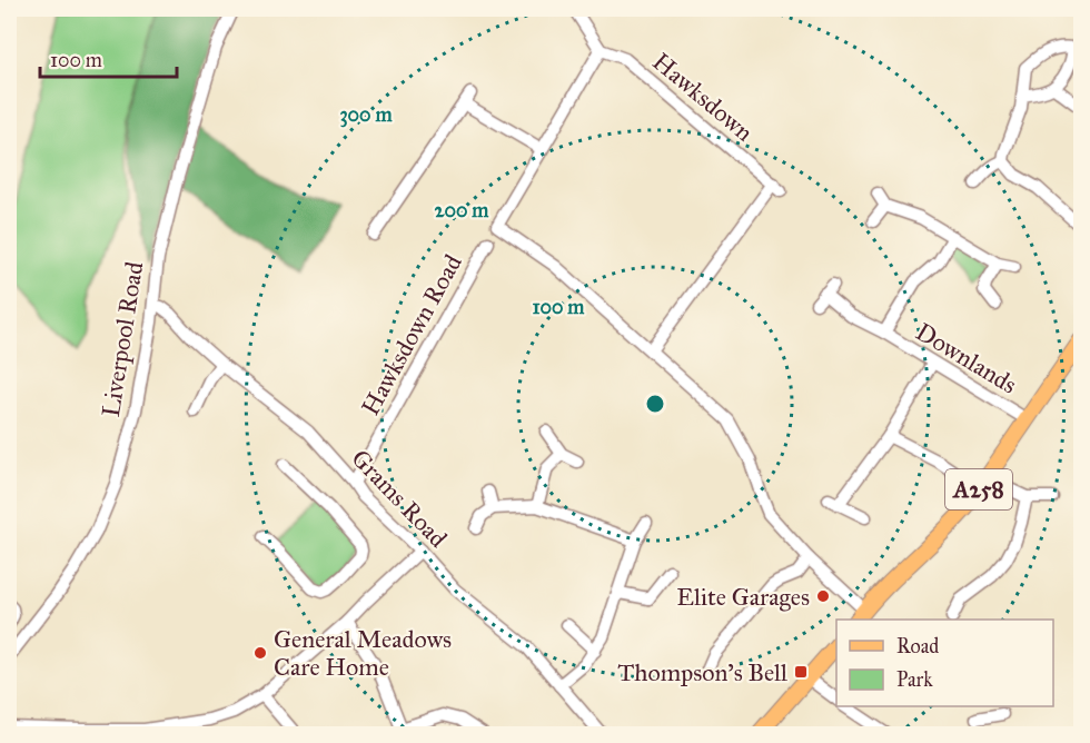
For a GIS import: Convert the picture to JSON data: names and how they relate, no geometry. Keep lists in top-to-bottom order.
{
  "streets": {
    "main road": ["A258"],
    "street": [
      "Hawksdown",
      "Hawksdown Road",
      "Liverpool Road",
      "Downlands",
      "Grams Road"
    ]
  },
  "crossings": [
    ["Hawksdown Road", "Grams Road"],
    ["Liverpool Road", "Grams Road"],
    ["Downlands", "A258"]
  ],
  "places": {
    "other": ["Elite Garages", "General Meadows Care Home"],
    "transit": ["Thompson's Bell"]
  },
  "legend": ["Road", "Park"],
  "scale_bar": "100 m",
  "rings": ["300 m", "200 m", "100 m"]
}
